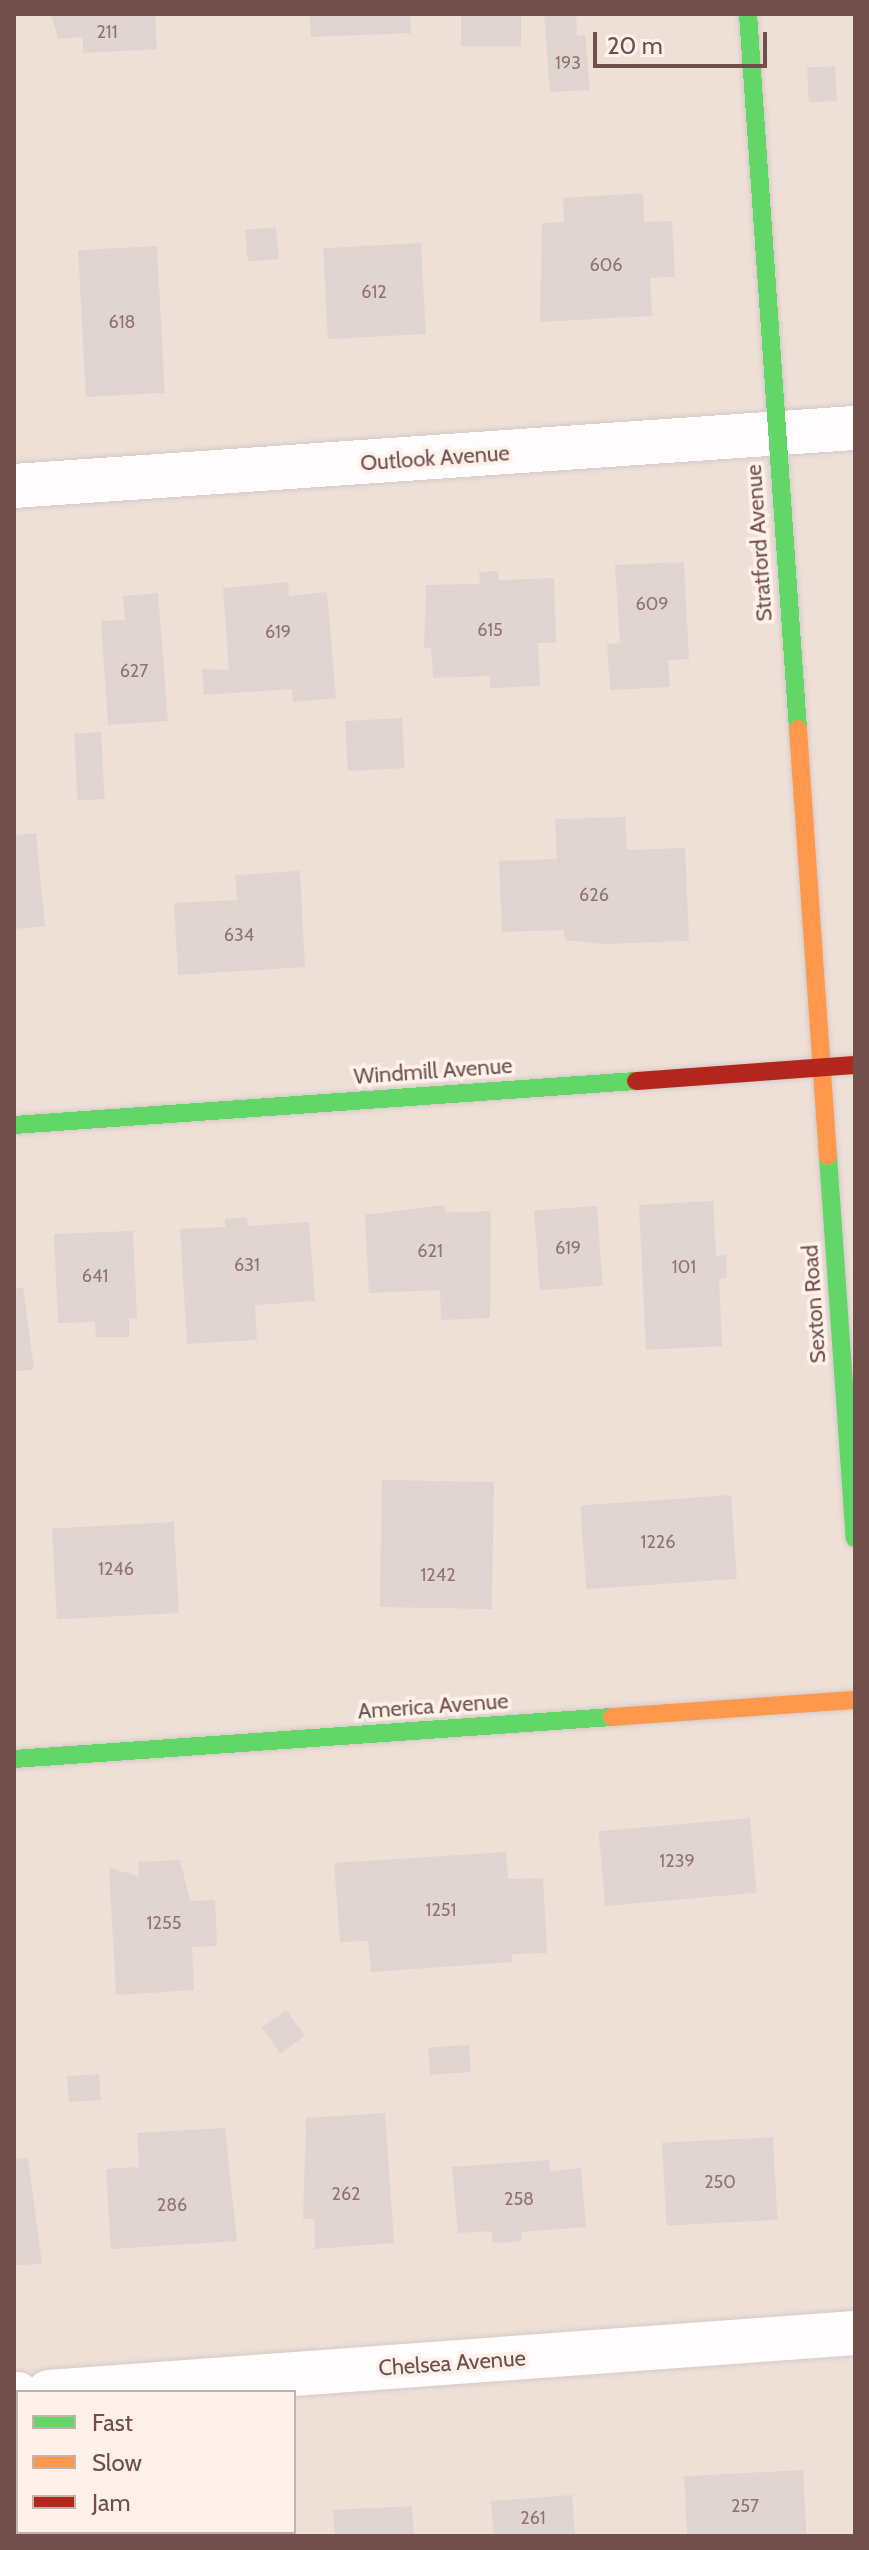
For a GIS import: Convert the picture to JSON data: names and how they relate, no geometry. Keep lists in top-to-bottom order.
{
  "streets": {
    "street": [
      "Outlook Avenue",
      "Stratford Avenue",
      "Windmill Avenue",
      "Sexton Road",
      "America Avenue",
      "Chelsea Avenue"
    ]
  },
  "crossings": [
    ["Outlook Avenue", "Stratford Avenue"],
    ["Stratford Avenue", "Windmill Avenue"],
    ["Stratford Avenue", "Sexton Road"],
    ["Windmill Avenue", "Sexton Road"]
  ],
  "house_numbers": [
    "211",
    "193",
    "606",
    "612",
    "618",
    "609",
    "615",
    "619",
    "627",
    "626",
    "634",
    "619",
    "621",
    "631",
    "101",
    "641",
    "1226",
    "1246",
    "1242",
    "1239",
    "1251",
    "1255",
    "250",
    "262",
    "258",
    "286",
    "257",
    "261"
  ],
  "legend": ["Fast", "Slow", "Jam"],
  "scale_bar": "20 m"
}
